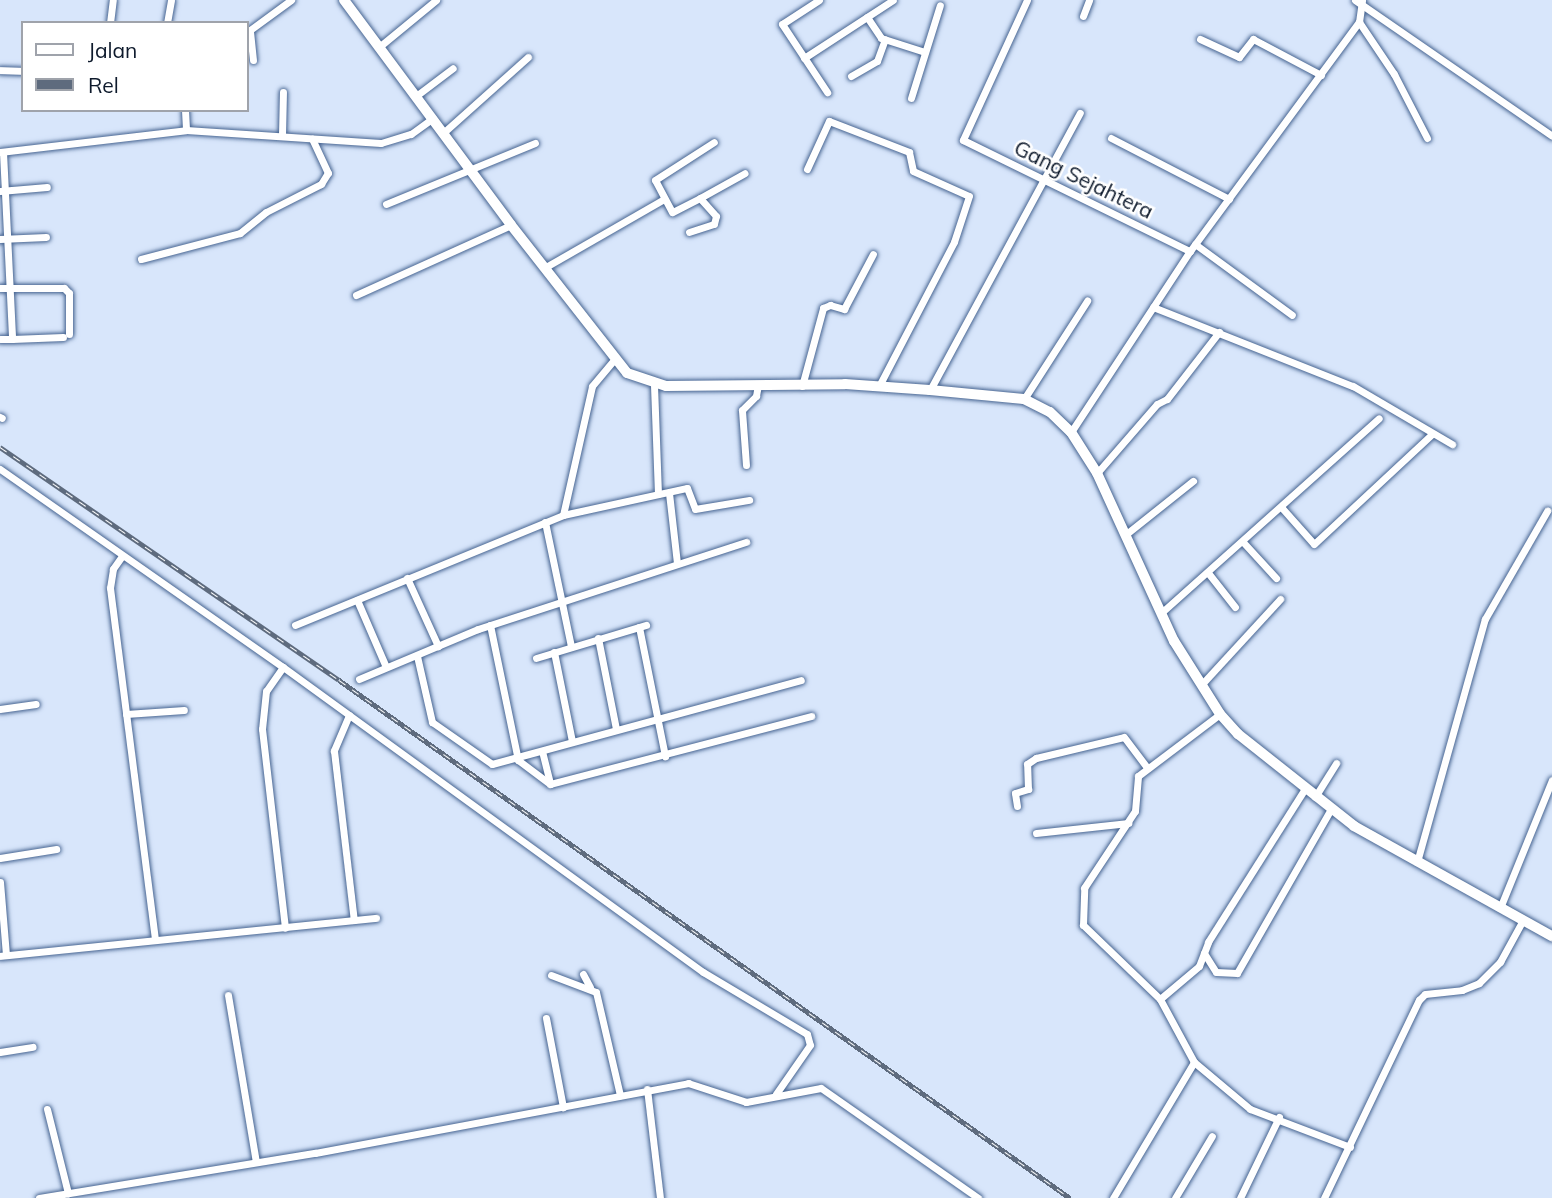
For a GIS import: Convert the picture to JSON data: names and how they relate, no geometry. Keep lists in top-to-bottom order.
{
  "streets": {
    "street": ["Gang Sejahtera"]
  },
  "legend": ["Jalan", "Rel"]
}
